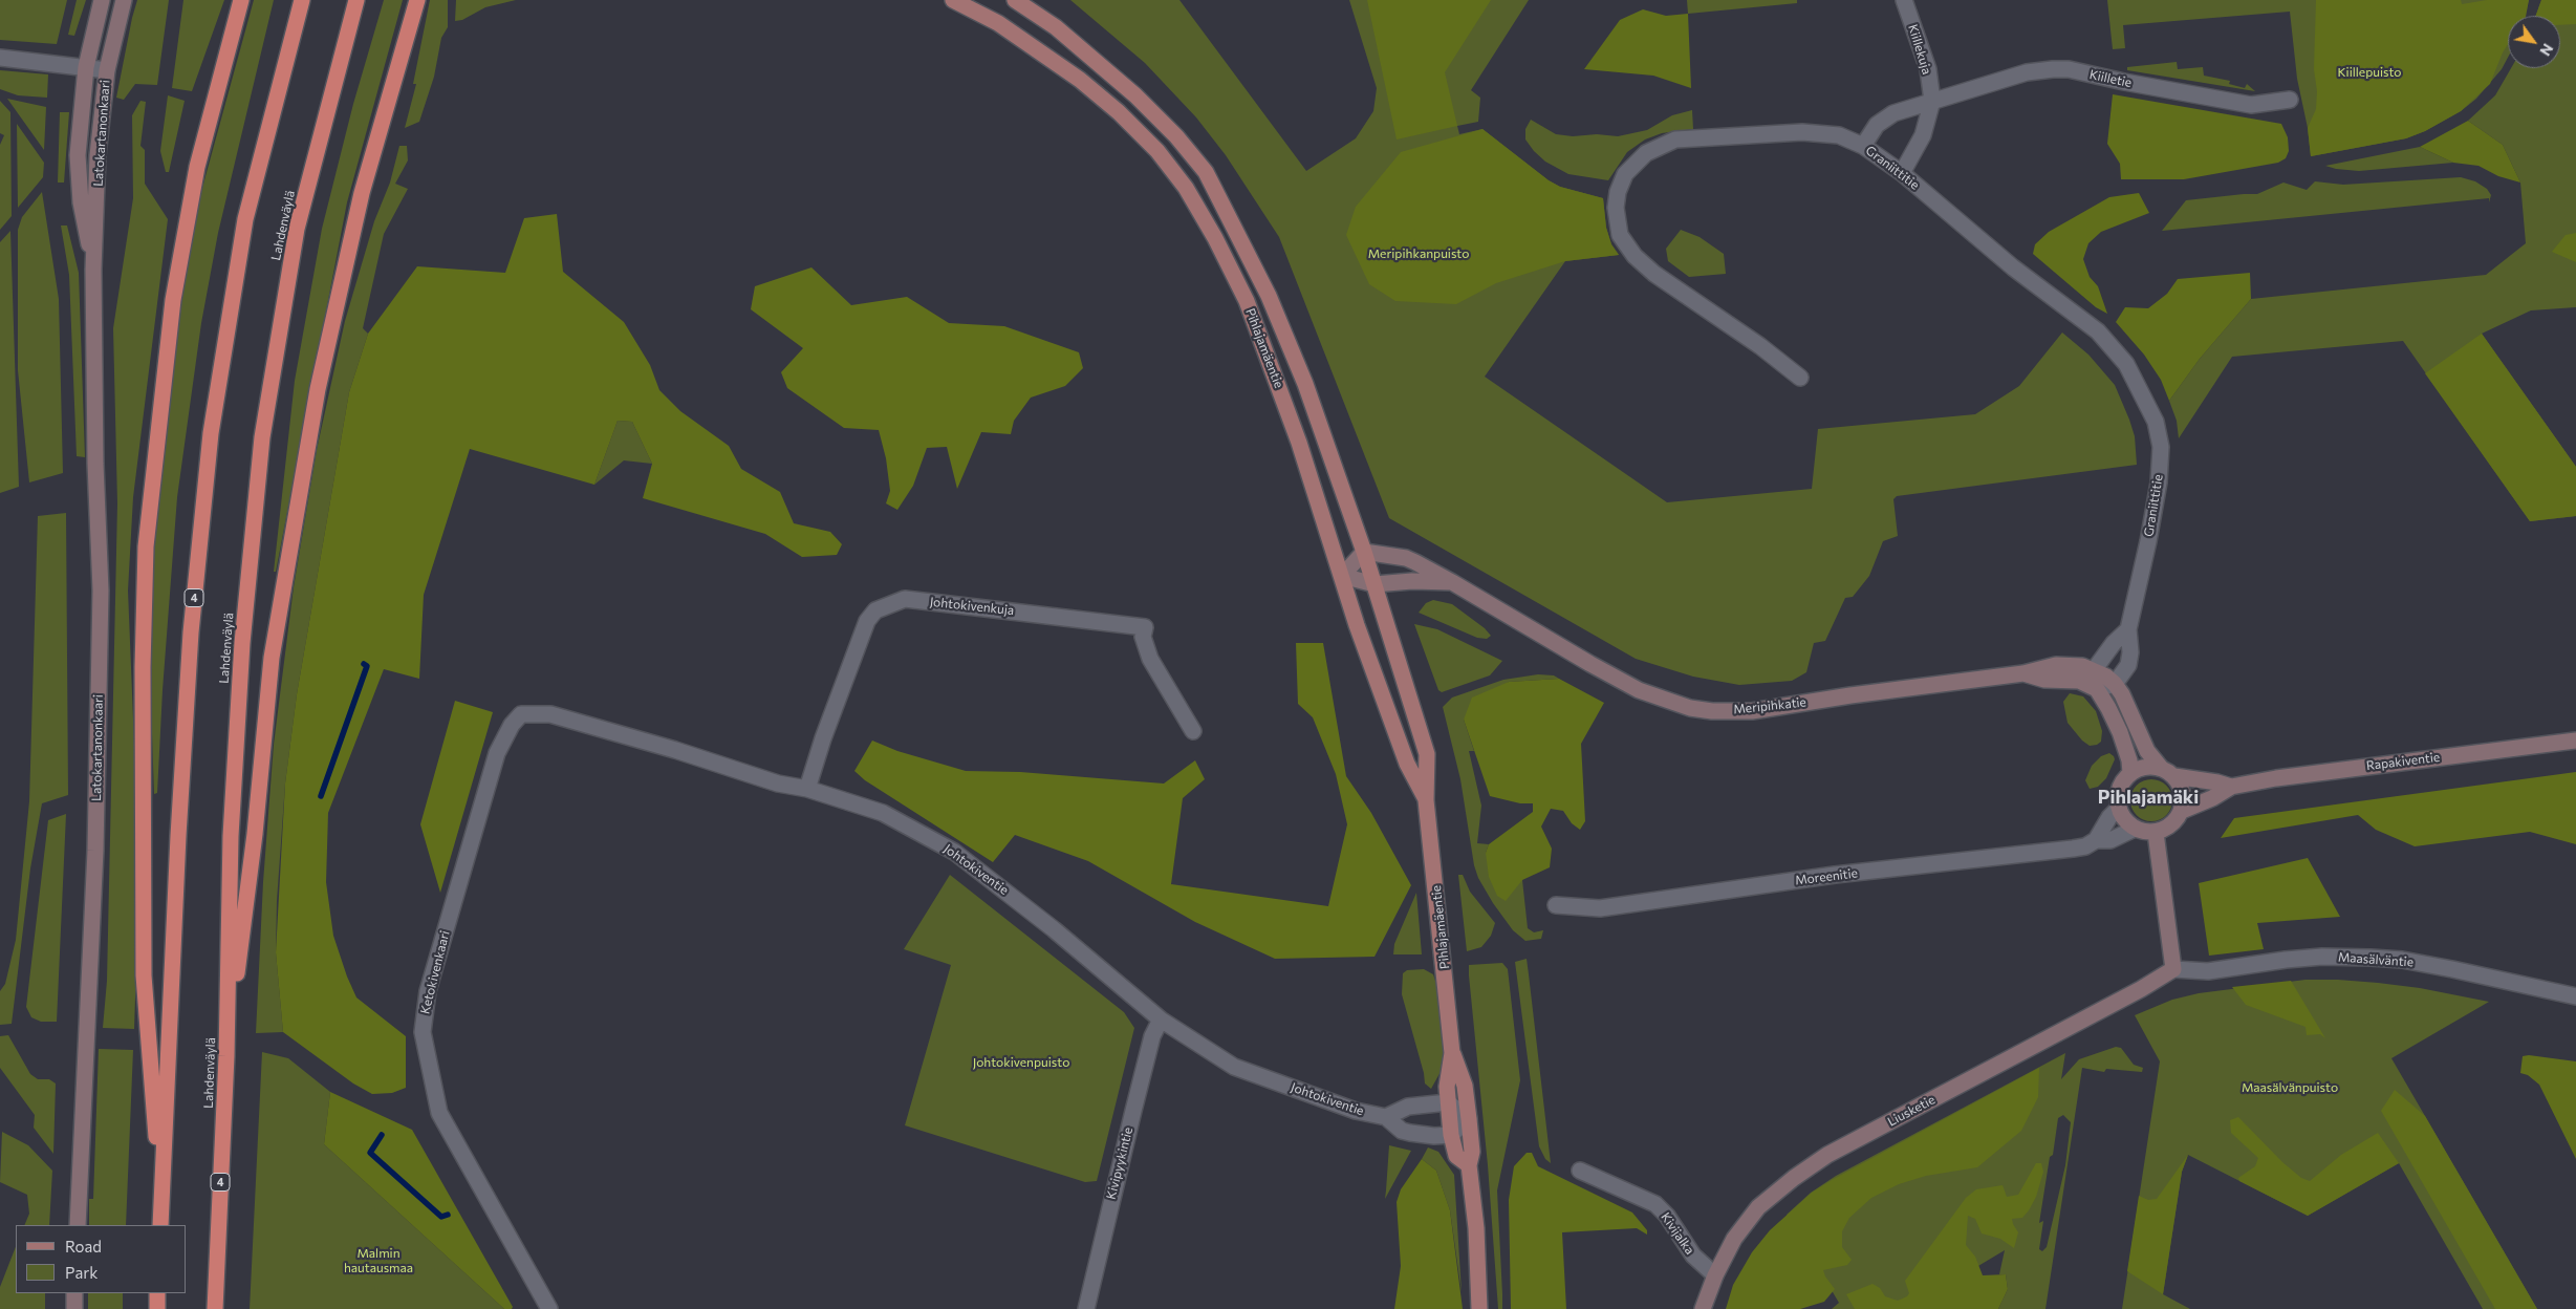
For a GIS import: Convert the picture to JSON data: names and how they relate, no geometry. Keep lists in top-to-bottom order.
{
  "streets": {
    "highway": ["Lahdenväylä", "4"],
    "main road": ["Pihlajamäentie"],
    "street": [
      "Kiillekuja",
      "Kiilletie",
      "Latokartanonkaari",
      "Graniittitie",
      "Johtokivenkuja",
      "Meripihkatie",
      "Rapakiventie",
      "Johtokiventie",
      "Moreenitie",
      "Maasälväntie",
      "Ketokivenkaari",
      "Liusketie",
      "Kivipyykintie",
      "Kivijalka"
    ]
  },
  "crossings": [
    ["Kiillekuja", "Kiilletie"],
    ["Kiilletie", "Graniittitie"],
    ["Graniittitie", "Meripihkatie"],
    ["Pihlajamäentie", "Meripihkatie"],
    ["Pihlajamäentie", "Johtokiventie"],
    ["Johtokivenkuja", "Johtokiventie"],
    ["Rapakiventie", "Moreenitie"],
    ["Johtokiventie", "Ketokivenkaari"],
    ["Johtokiventie", "Kivipyykintie"],
    ["Maasälväntie", "Liusketie"],
    ["Liusketie", "Kivijalka"]
  ],
  "districts": ["Pihlajamäki"],
  "parks": [
    "Kiillepuisto",
    "Meripihkanpuisto",
    "Johtokivenpuisto",
    "Maasälvänpuisto",
    "Malmin hautausmaa"
  ],
  "legend": ["Road", "Park"],
  "north": "bottom right"
}
